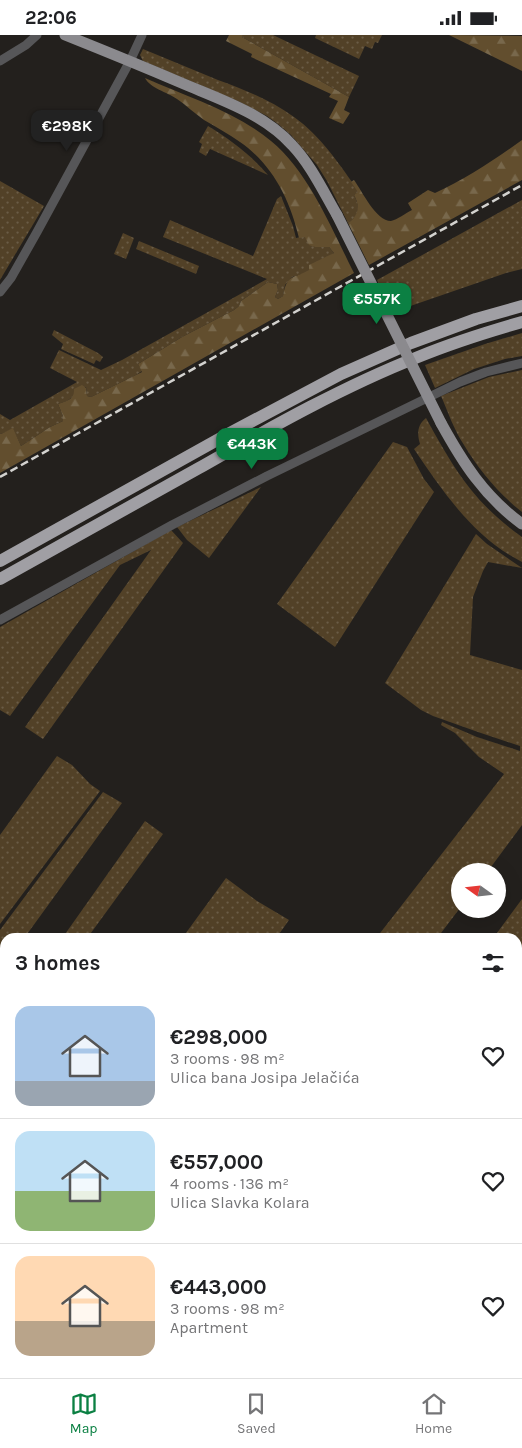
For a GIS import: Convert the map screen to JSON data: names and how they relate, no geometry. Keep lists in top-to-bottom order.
{
  "north": "left",
  "page": {
    "status": "22:06",
    "price": ["€298K", "€557K", "€443K"],
    "heading": "3 homes",
    "list": [
      {
        "name": "€298,000",
        "note": "3 rooms · 98 m² · Ulica bana Josipa Jelačića"
      },
      {
        "name": "€557,000",
        "note": "4 rooms · 136 m² · Ulica Slavka Kolara"
      },
      {
        "name": "€443,000",
        "note": "3 rooms · 98 m² · Apartment"
      }
    ],
    "tabs": ["Map", "Saved", "Home"]
  }
}
